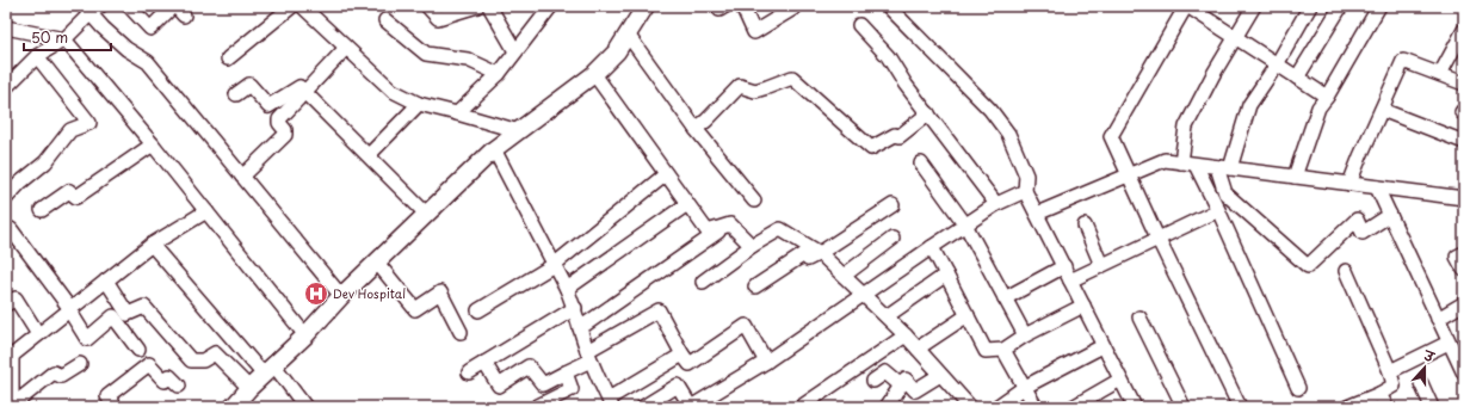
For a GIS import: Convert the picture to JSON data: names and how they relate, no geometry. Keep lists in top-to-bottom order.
{
  "places": {
    "hospital": ["Dev Hospital"]
  },
  "scale_bar": "50 m",
  "north": "top"
}
